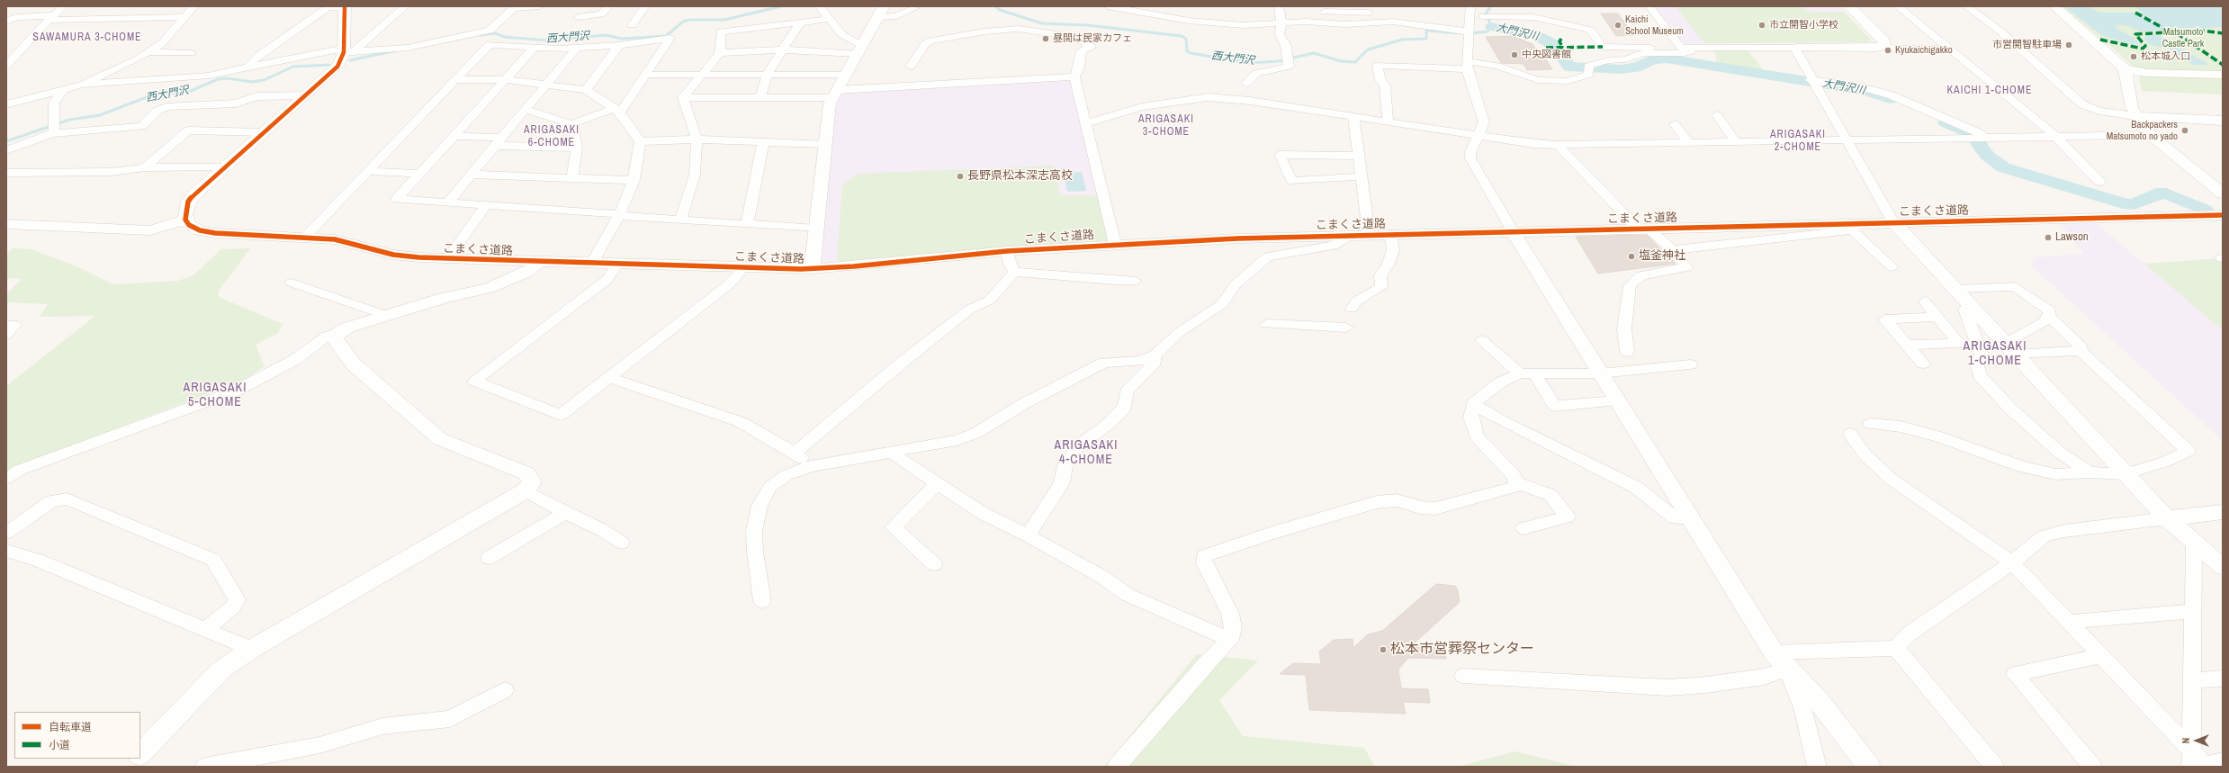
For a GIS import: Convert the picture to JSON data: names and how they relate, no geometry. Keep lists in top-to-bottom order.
{
  "streets": {
    "street": ["こまくさ道路"]
  },
  "districts": [
    "SAWAMURA 3-CHOME",
    "KAICHI 1-CHOME",
    "ARIGASAKI 3-CHOME",
    "ARIGASAKI 6-CHOME",
    "ARIGASAKI 2-CHOME",
    "ARIGASAKI 1-CHOME",
    "ARIGASAKI 5-CHOME",
    "ARIGASAKI 4-CHOME"
  ],
  "water": ["大門沢川", "西大門沢"],
  "parks": ["Matsumoto Castle Park"],
  "places": [
    "Kaichi School Museum",
    "市立開智小学校",
    "昼間は民家カフェ",
    "市営開智駐車場",
    "Kyukaichigakko",
    "中央図書館",
    "松本城入口",
    "Backpackers Matsumoto no yado",
    "長野県松本深志高校",
    "Lawson",
    "塩釜神社",
    "松本市営葬祭センター"
  ],
  "legend": ["自転車道", "小道"],
  "north": "left"
}
